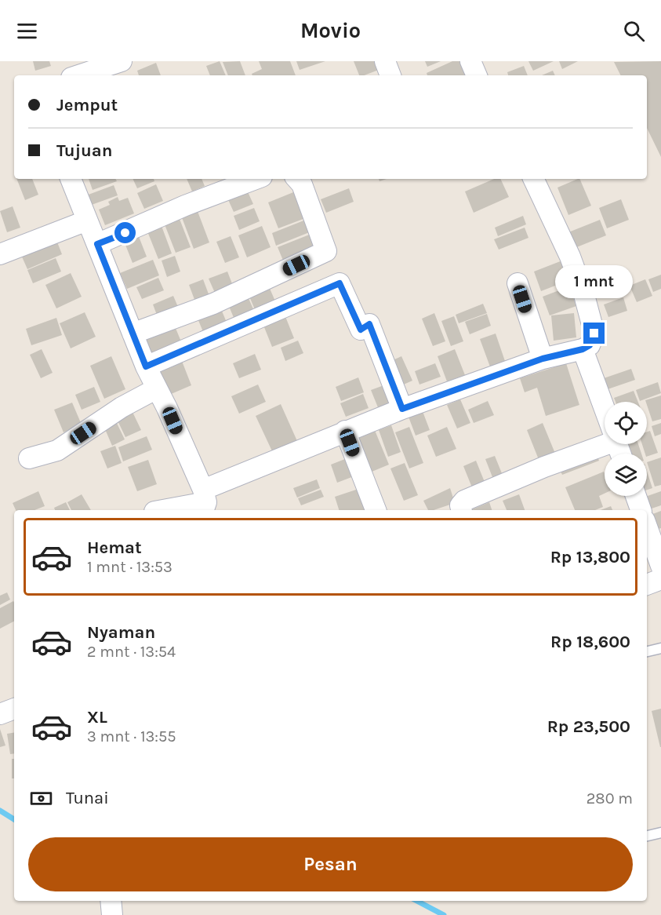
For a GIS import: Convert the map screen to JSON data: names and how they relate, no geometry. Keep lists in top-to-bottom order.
{
  "page": {
    "header": "Movio",
    "banner": ["Jemput", "Tujuan"],
    "bubble": "1 mnt",
    "list": [
      {
        "name": "Hemat",
        "note": "1 mnt · 13:53",
        "value": "Rp 13,800"
      },
      {
        "name": "Nyaman",
        "note": "2 mnt · 13:54",
        "value": "Rp 18,600"
      },
      {
        "name": "XL",
        "note": "3 mnt · 13:55",
        "value": "Rp 23,500"
      }
    ],
    "pay": ["Tunai", "280 m"],
    "buttons": "Pesan"
  }
}
